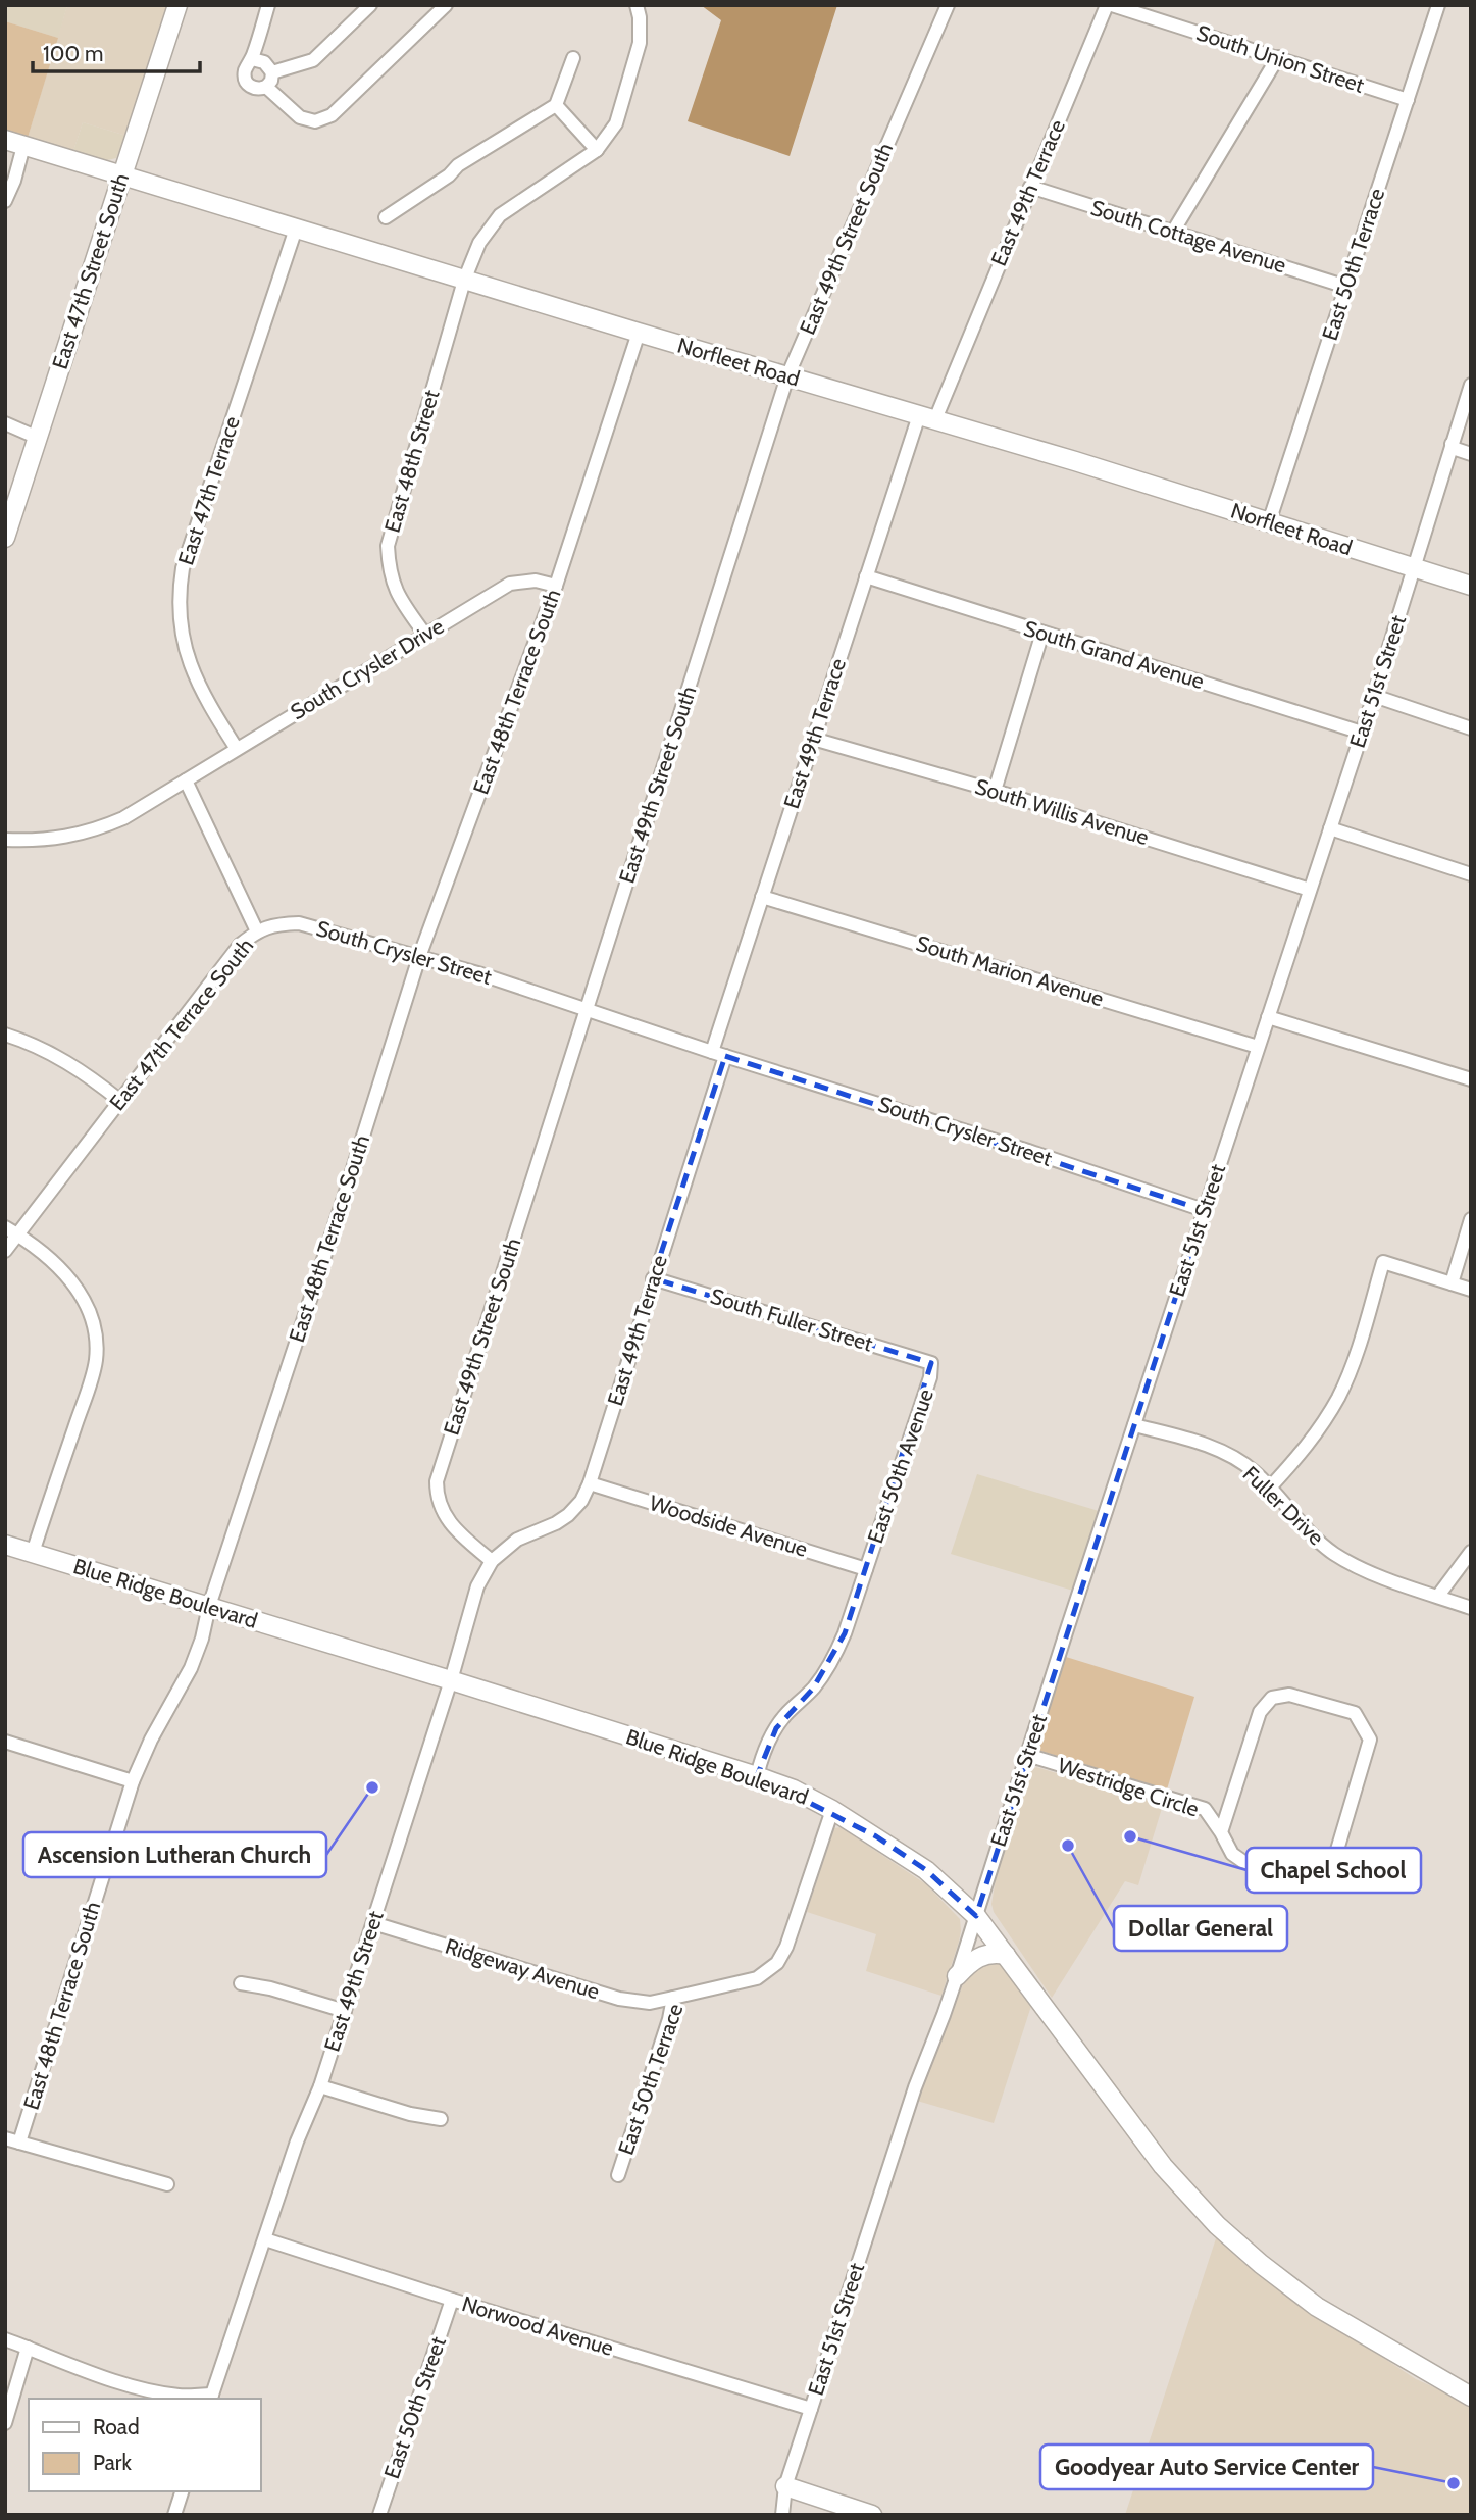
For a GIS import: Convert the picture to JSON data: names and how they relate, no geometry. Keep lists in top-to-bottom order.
{
  "streets": {
    "street": [
      "South Union Street",
      "East 49th Terrace",
      "South Cottage Avenue",
      "East 49th Street South",
      "East 50th Terrace",
      "East 47th Street South",
      "Norfleet Road",
      "East 48th Street",
      "East 47th Terrace",
      "South Grand Avenue",
      "South Crysler Drive",
      "East 51st Street",
      "East 48th Terrace South",
      "South Willis Avenue",
      "South Crysler Street",
      "South Marion Avenue",
      "East 47th Terrace South",
      "South Fuller Street",
      "East 50th Avenue",
      "Fuller Drive",
      "Woodside Avenue",
      "Blue Ridge Boulevard",
      "Westridge Circle",
      "Ridgeway Avenue",
      "East 49th Street",
      "Norwood Avenue",
      "East 50th Street"
    ]
  },
  "crossings": [
    ["South Union Street", "East 49th Terrace"],
    ["South Union Street", "East 50th Terrace"],
    ["East 49th Terrace", "South Cottage Avenue"],
    ["East 49th Terrace", "East 49th Street South"],
    ["East 49th Terrace", "Norfleet Road"],
    ["East 49th Terrace", "South Grand Avenue"],
    ["East 49th Terrace", "South Willis Avenue"],
    ["East 49th Terrace", "South Crysler Street"],
    ["East 49th Terrace", "South Marion Avenue"],
    ["East 49th Terrace", "South Fuller Street"],
    ["East 49th Terrace", "Woodside Avenue"],
    ["East 49th Terrace", "East 49th Street"],
    ["South Cottage Avenue", "East 50th Terrace"],
    ["East 49th Street South", "Norfleet Road"],
    ["East 49th Street South", "South Crysler Street"],
    ["East 49th Street South", "East 49th Street"],
    ["East 50th Terrace", "Norfleet Road"],
    ["East 50th Terrace", "Blue Ridge Boulevard"],
    ["East 50th Terrace", "Ridgeway Avenue"],
    ["East 47th Street South", "Norfleet Road"],
    ["Norfleet Road", "East 48th Street"],
    ["Norfleet Road", "East 47th Terrace"],
    ["Norfleet Road", "East 51st Street"],
    ["Norfleet Road", "East 48th Terrace South"],
    ["East 48th Street", "South Crysler Drive"],
    ["East 47th Terrace", "South Crysler Drive"],
    ["South Grand Avenue", "East 51st Street"],
    ["South Crysler Drive", "East 48th Terrace South"],
    ["South Crysler Drive", "East 47th Terrace South"],
    ["East 51st Street", "South Willis Avenue"],
    ["East 51st Street", "South Crysler Street"],
    ["East 51st Street", "South Marion Avenue"],
    ["East 51st Street", "Fuller Drive"],
    ["East 51st Street", "Blue Ridge Boulevard"],
    ["East 51st Street", "Westridge Circle"],
    ["East 51st Street", "Norwood Avenue"],
    ["East 48th Terrace South", "South Crysler Street"],
    ["East 48th Terrace South", "Blue Ridge Boulevard"],
    ["South Crysler Street", "East 47th Terrace South"],
    ["South Fuller Street", "East 50th Avenue"],
    ["East 50th Avenue", "Woodside Avenue"],
    ["Blue Ridge Boulevard", "East 49th Street"],
    ["Ridgeway Avenue", "East 49th Street"],
    ["East 49th Street", "Norwood Avenue"],
    ["Norwood Avenue", "East 50th Street"]
  ],
  "places": [
    "Ascension Lutheran Church",
    "Chapel School",
    "Dollar General",
    "Goodyear Auto Service Center"
  ],
  "legend": ["Road", "Park"],
  "scale_bar": "100 m"
}
